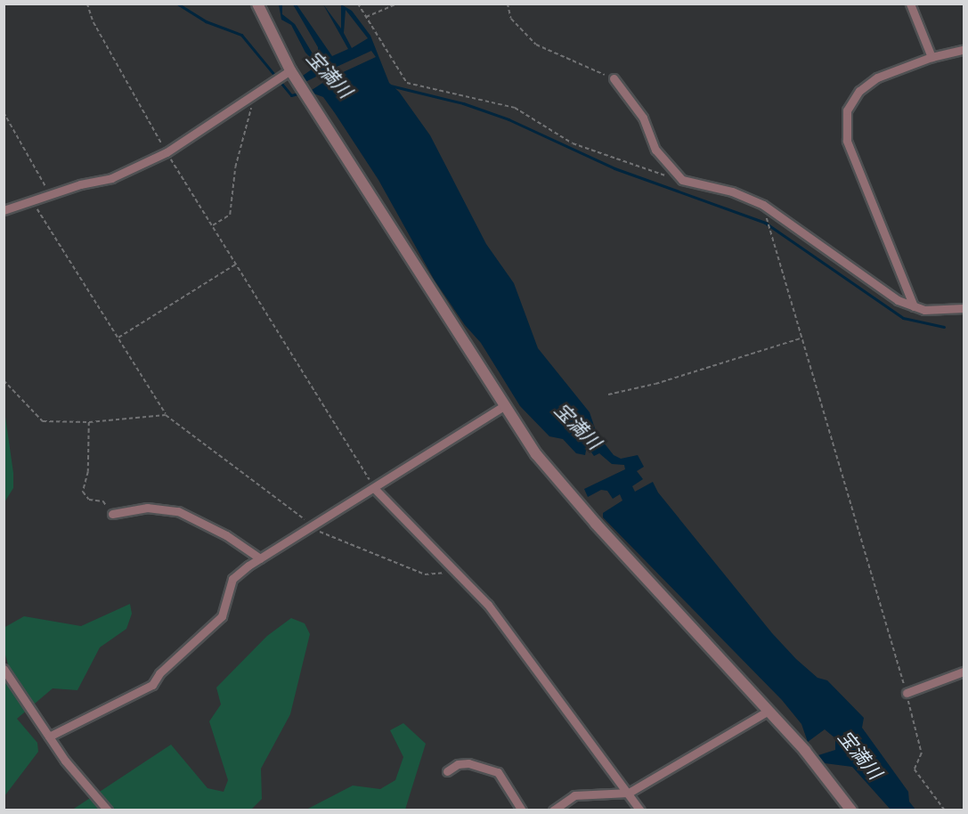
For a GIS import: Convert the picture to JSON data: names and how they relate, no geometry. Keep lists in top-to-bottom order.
{
  "water": ["宝満川"]
}
